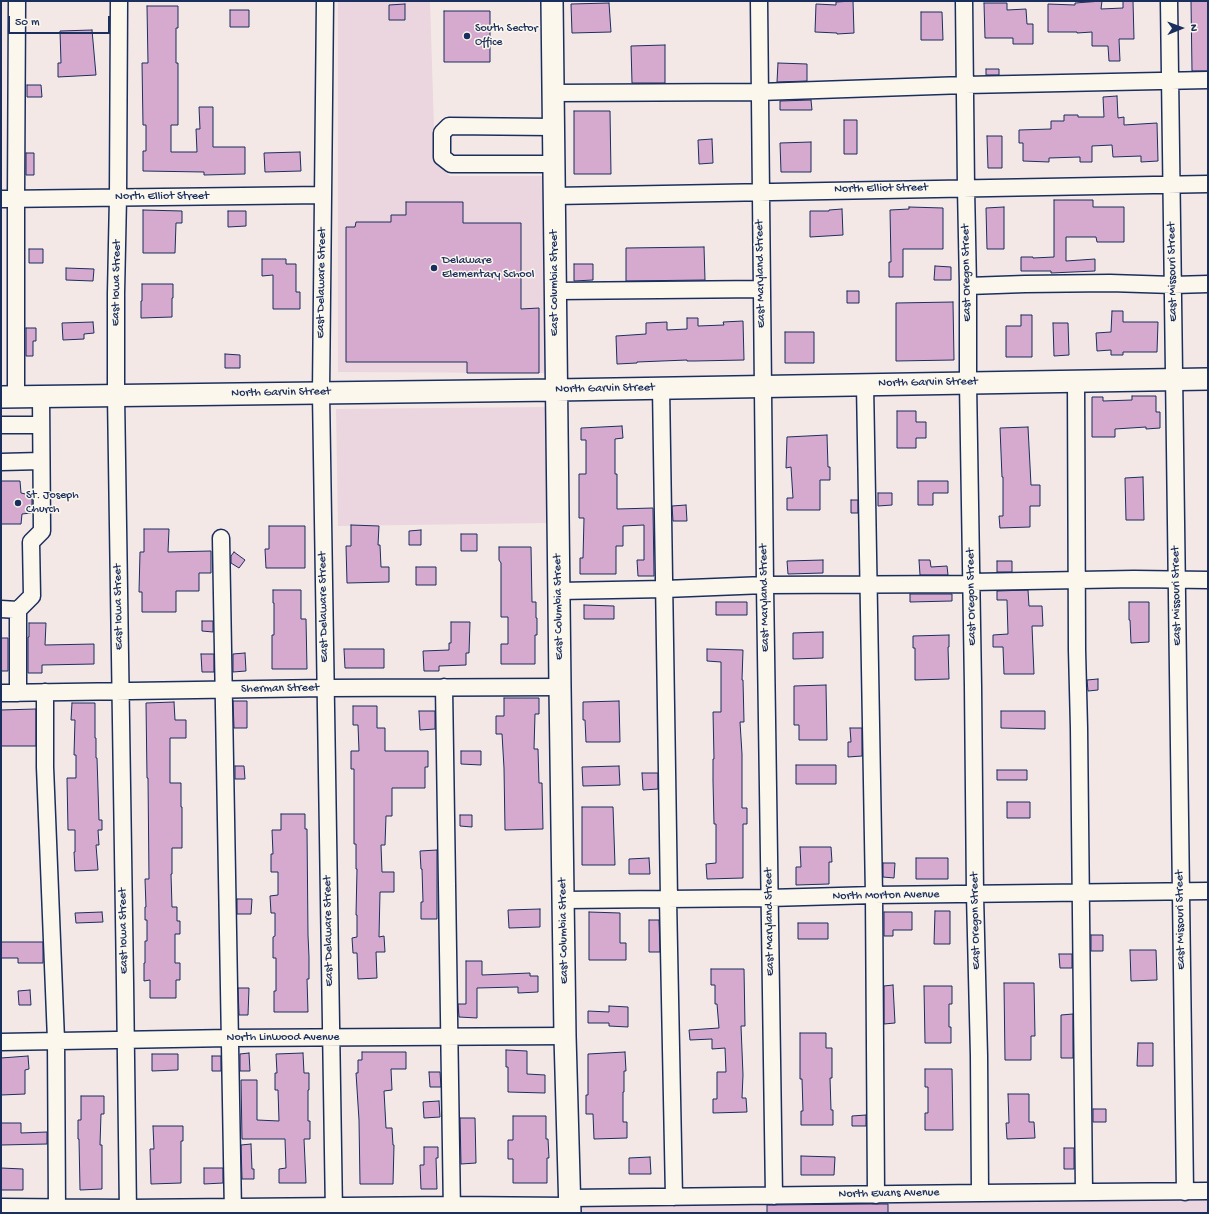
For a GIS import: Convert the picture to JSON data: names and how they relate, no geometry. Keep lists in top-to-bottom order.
{
  "streets": {
    "main road": ["East Columbia Street", "North Garvin Street"],
    "street": [
      "North Elliot Street",
      "East Missouri Street",
      "East Oregon Street",
      "East Maryland Street",
      "East Iowa Street",
      "East Delaware Street",
      "Sherman Street",
      "North Morton Avenue",
      "North Linwood Avenue",
      "North Evans Avenue"
    ]
  },
  "crossings": [
    ["North Elliot Street", "East Missouri Street"],
    ["North Elliot Street", "East Oregon Street"],
    ["North Elliot Street", "East Maryland Street"],
    ["North Elliot Street", "East Iowa Street"],
    ["North Elliot Street", "East Delaware Street"],
    ["North Elliot Street", "East Columbia Street"],
    ["East Missouri Street", "North Garvin Street"],
    ["East Missouri Street", "North Morton Avenue"],
    ["East Missouri Street", "North Evans Avenue"],
    ["East Oregon Street", "North Garvin Street"],
    ["East Oregon Street", "North Morton Avenue"],
    ["East Oregon Street", "North Evans Avenue"],
    ["East Maryland Street", "North Garvin Street"],
    ["East Maryland Street", "North Morton Avenue"],
    ["East Maryland Street", "North Evans Avenue"],
    ["East Iowa Street", "North Garvin Street"],
    ["East Iowa Street", "Sherman Street"],
    ["East Iowa Street", "North Linwood Avenue"],
    ["East Iowa Street", "North Evans Avenue"],
    ["East Delaware Street", "North Garvin Street"],
    ["East Delaware Street", "Sherman Street"],
    ["East Delaware Street", "North Linwood Avenue"],
    ["East Delaware Street", "North Evans Avenue"],
    ["East Columbia Street", "North Garvin Street"],
    ["East Columbia Street", "Sherman Street"],
    ["East Columbia Street", "North Morton Avenue"],
    ["East Columbia Street", "North Linwood Avenue"],
    ["East Columbia Street", "North Evans Avenue"]
  ],
  "places": ["South Sector Office", "Delaware Elementary School", "St. Joseph Church"],
  "scale_bar": "50 m",
  "north": "right"
}
